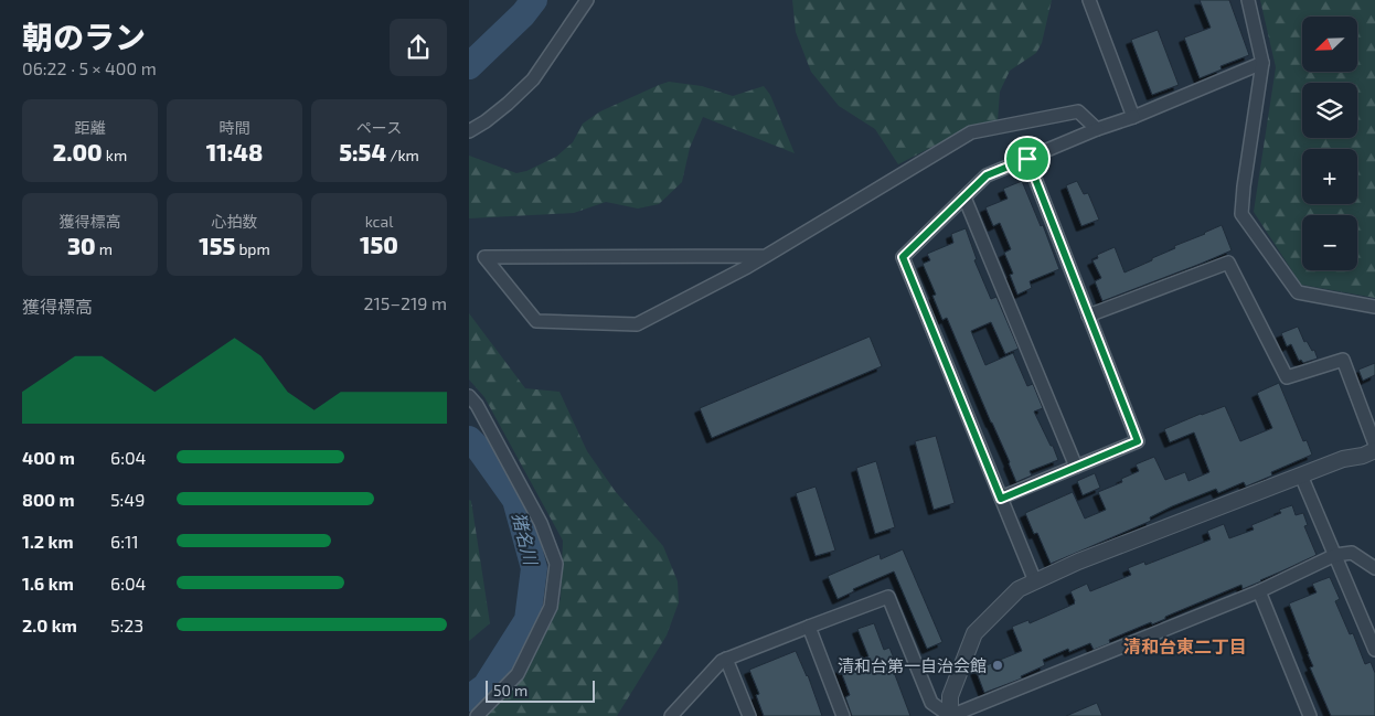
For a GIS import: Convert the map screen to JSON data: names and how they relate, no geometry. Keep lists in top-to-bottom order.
{
  "districts": ["清和台東二丁目"],
  "water": ["猪名川"],
  "places": ["清和台第一自治会館"],
  "scale_bar": "50 m",
  "north": "bottom left",
  "page": {
    "heading": ["朝のラン", "06:22 · 5 × 400 m"],
    "map_buttons": ["+", "−"],
    "stats": [
      ["距離", "2.00 km"],
      ["時間", "11:48"],
      ["ペース", "5:54 /km"],
      ["獲得標高", "30 m"],
      ["心拍数", "155 bpm"],
      ["kcal", "150"]
    ],
    "chart": ["獲得標高", "215–219 m"],
    "list": [
      {
        "name": "400 m",
        "note": "6:04"
      },
      {
        "name": "800 m",
        "note": "5:49"
      },
      {
        "name": "1.2 km",
        "note": "6:11"
      },
      {
        "name": "1.6 km",
        "note": "6:04"
      },
      {
        "name": "2.0 km",
        "note": "5:23"
      }
    ],
    "scale": "50 m"
  }
}
